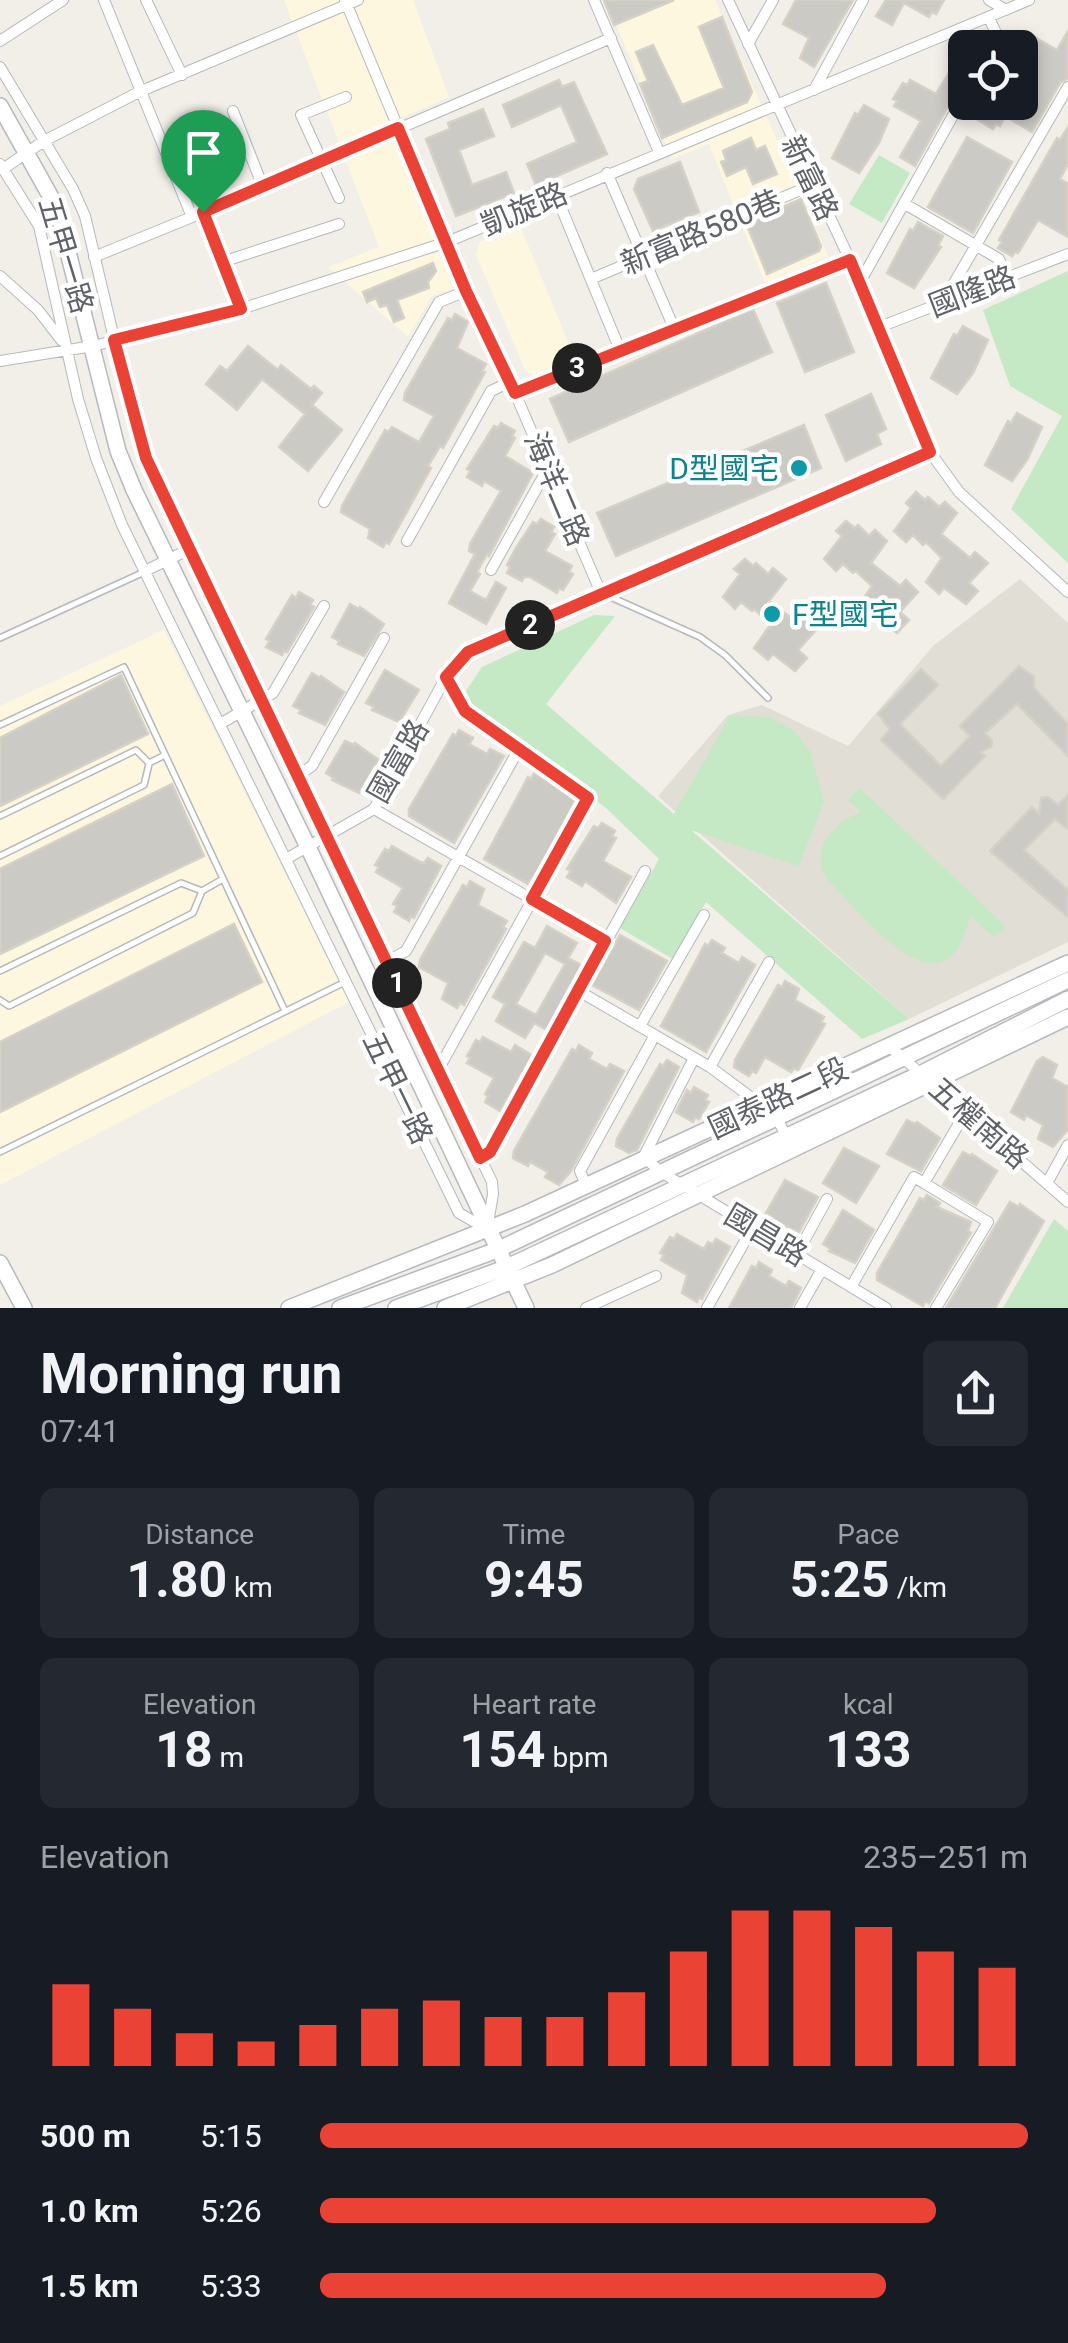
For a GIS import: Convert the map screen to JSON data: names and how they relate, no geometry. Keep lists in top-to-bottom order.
{
  "streets": {
    "street": [
      "新富路",
      "凱旋路",
      "新富路580巷",
      "五甲一路",
      "國隆路",
      "海洋二路",
      "國富路",
      "國泰路二段",
      "五權南路",
      "國昌路"
    ]
  },
  "crossings": [
    ["新富路", "凱旋路"],
    ["新富路", "新富路580巷"],
    ["新富路", "國隆路"],
    ["新富路", "國富路"],
    ["凱旋路", "五甲一路"],
    ["凱旋路", "海洋二路"],
    ["五甲一路", "國富路"],
    ["五甲一路", "國泰路二段"],
    ["海洋二路", "國富路"],
    ["國泰路二段", "五權南路"],
    ["國泰路二段", "國昌路"]
  ],
  "places": ["D型國宅", "F型國宅"],
  "page": {
    "pins": ["3", "2", "1"],
    "heading": ["Morning run", "07:41"],
    "stats": [
      ["Distance", "1.80 km"],
      ["Time", "9:45"],
      ["Pace", "5:25 /km"],
      ["Elevation", "18 m"],
      ["Heart rate", "154 bpm"],
      ["kcal", "133"]
    ],
    "chart": ["Elevation", "235–251 m"],
    "list": [
      {
        "name": "500 m",
        "note": "5:15"
      },
      {
        "name": "1.0 km",
        "note": "5:26"
      },
      {
        "name": "1.5 km",
        "note": "5:33"
      }
    ]
  }
}
